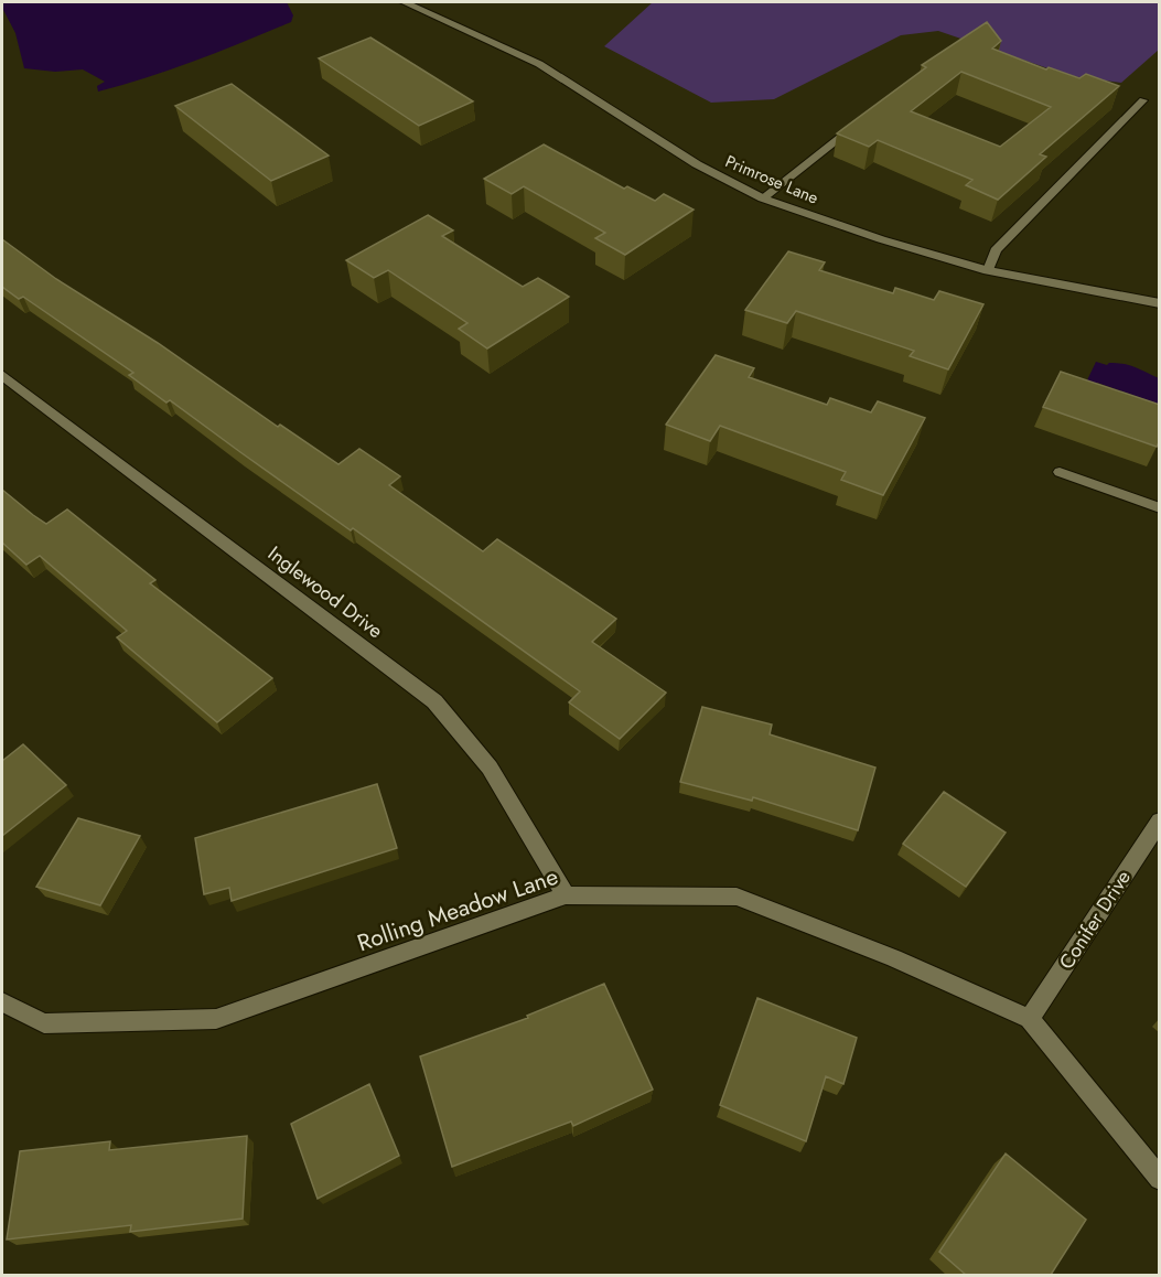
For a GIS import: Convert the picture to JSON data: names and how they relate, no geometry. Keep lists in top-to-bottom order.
{
  "streets": {
    "street": [
      "Primrose Lane",
      "Inglewood Drive",
      "Rolling Meadow Lane",
      "Conifer Drive"
    ]
  },
  "crossings": [
    ["Inglewood Drive", "Rolling Meadow Lane"],
    ["Rolling Meadow Lane", "Conifer Drive"]
  ]
}
